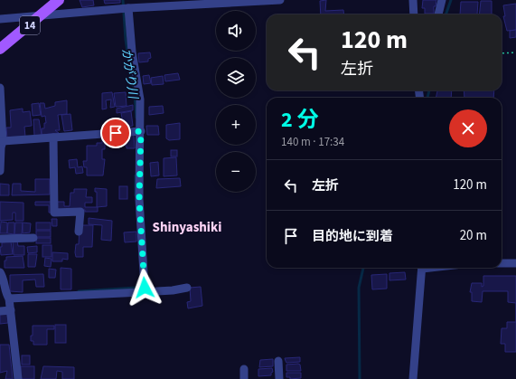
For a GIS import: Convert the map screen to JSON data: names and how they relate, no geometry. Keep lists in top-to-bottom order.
{
  "streets": {
    "main road": ["14"]
  },
  "districts": ["Shinyashiki"],
  "water": ["かがり川"],
  "page": {
    "map_buttons": ["+", "−"],
    "turn": ["120 m", "左折"],
    "heading": ["2 分", "140 m · 17:34"],
    "list": [
      {
        "name": "左折",
        "value": "120 m"
      },
      {
        "name": "目的地に到着",
        "value": "20 m"
      }
    ]
  }
}
